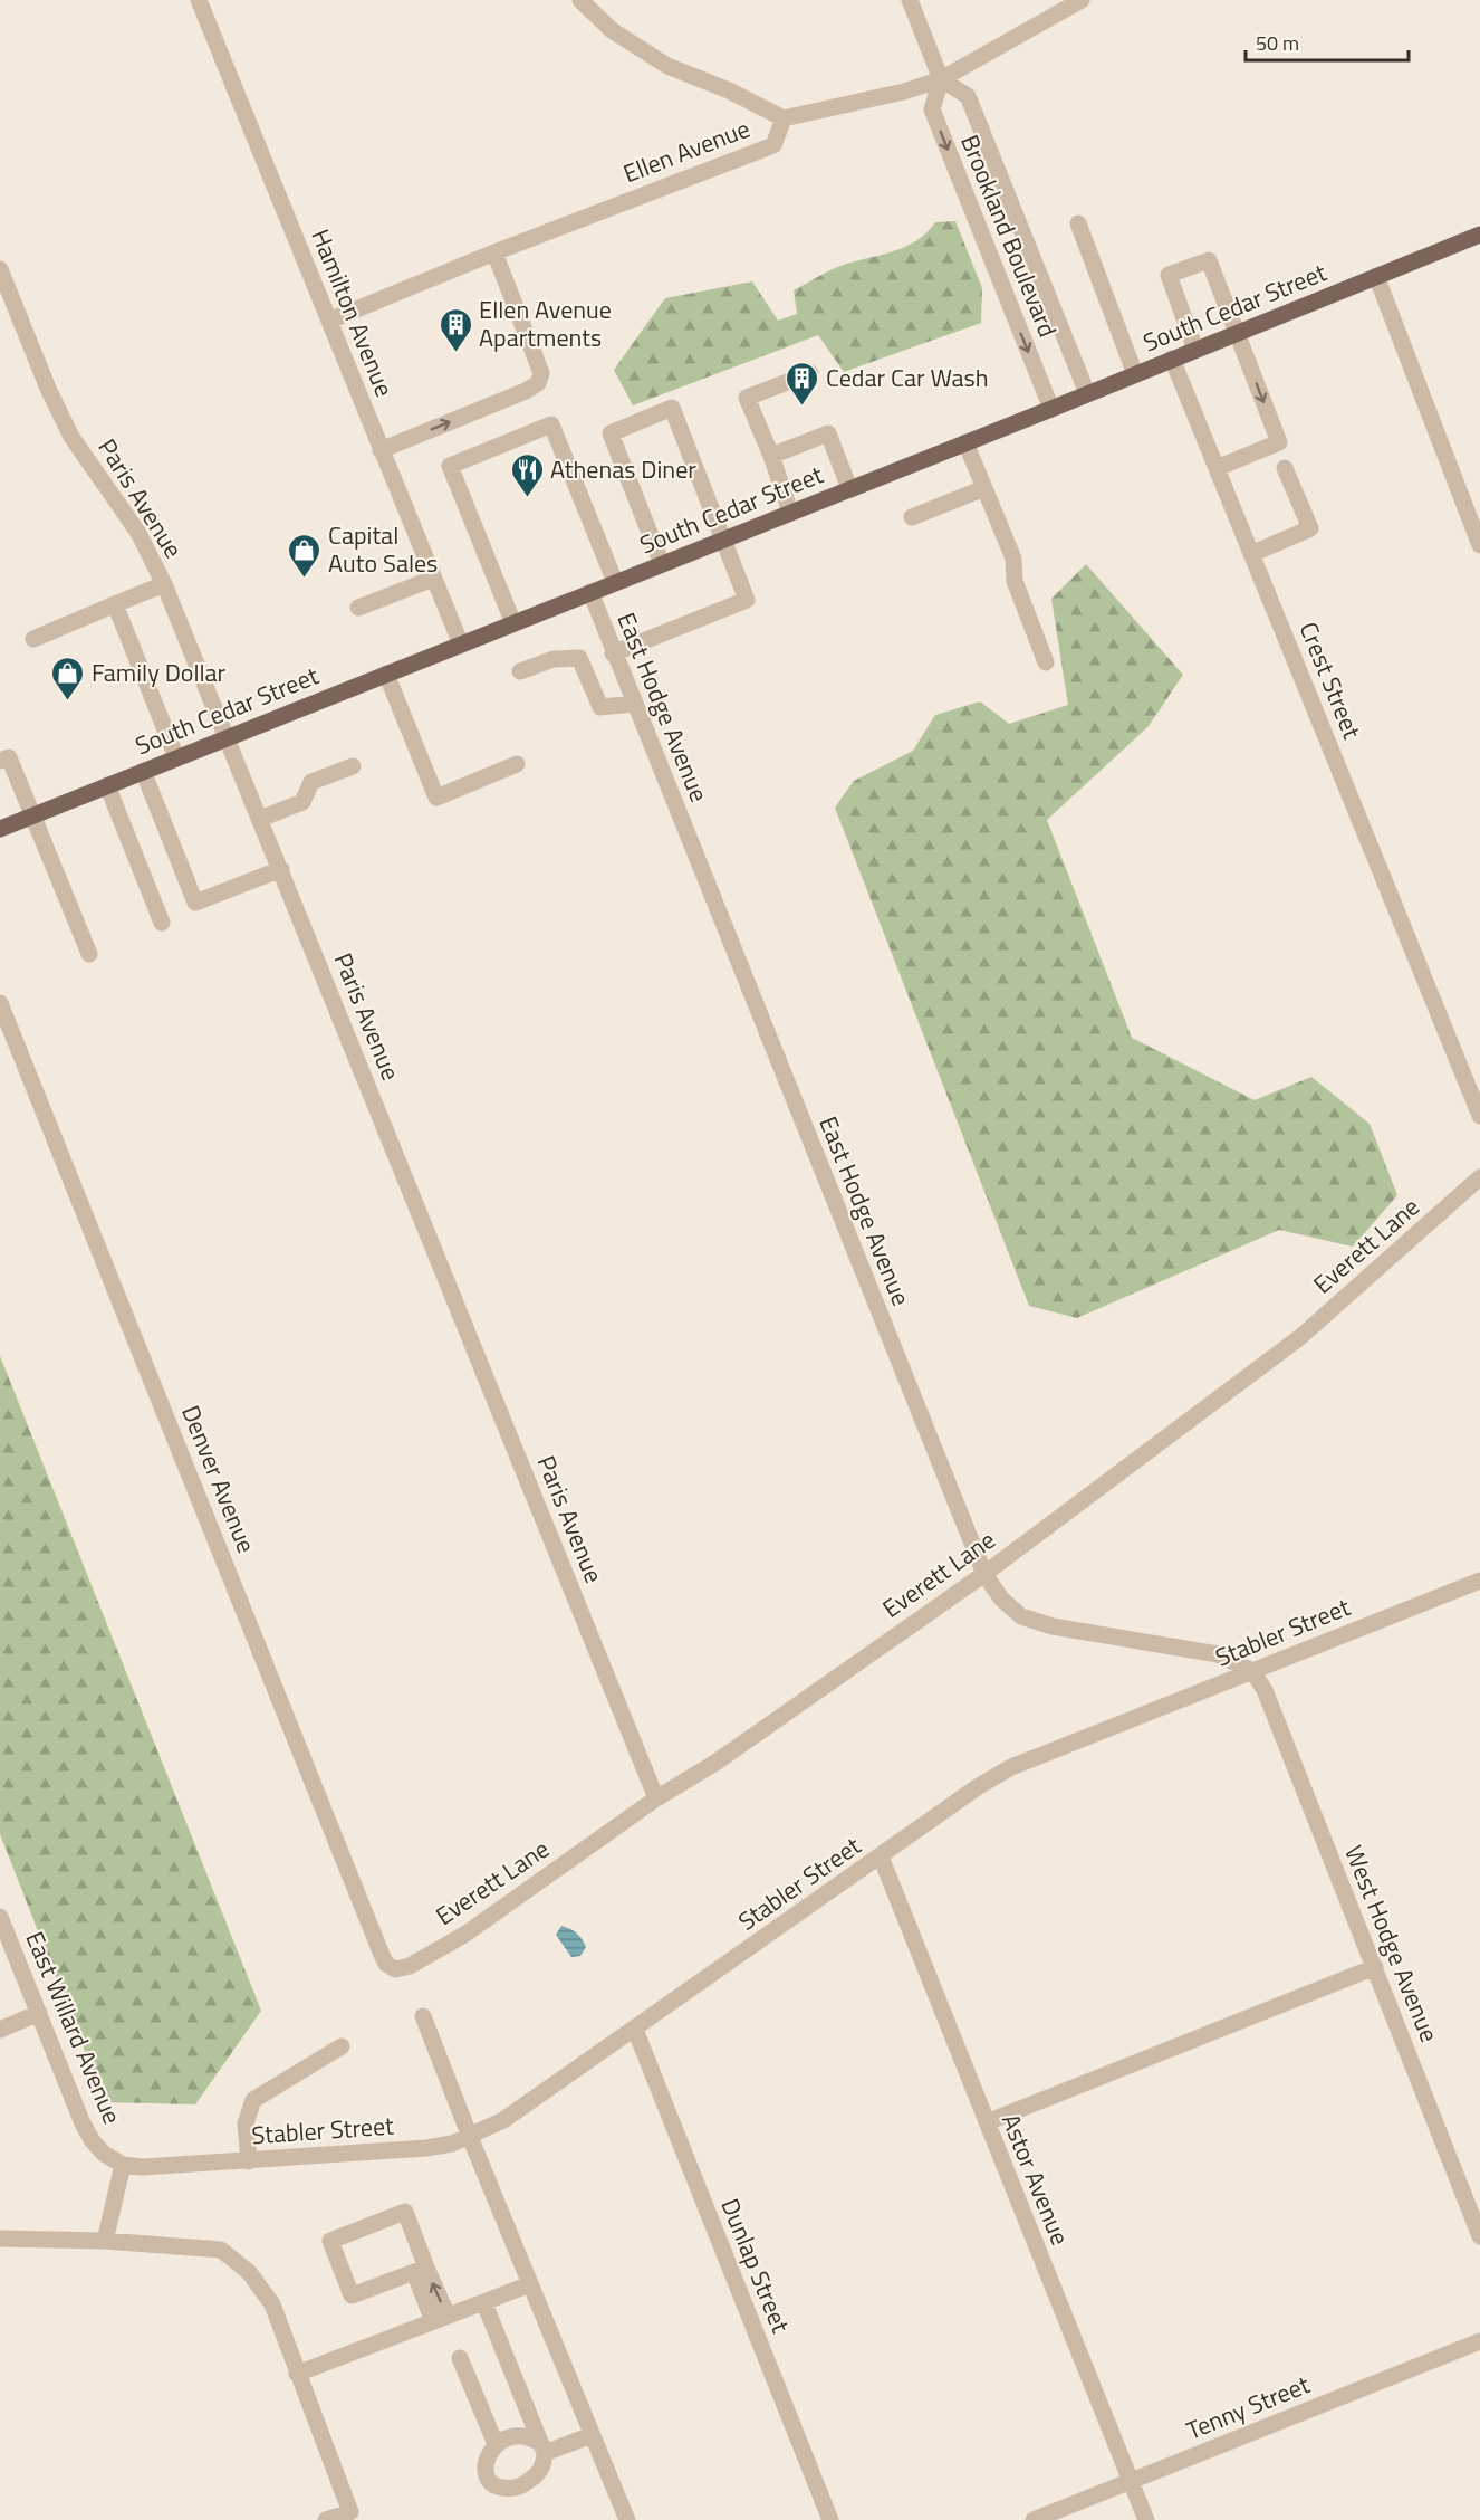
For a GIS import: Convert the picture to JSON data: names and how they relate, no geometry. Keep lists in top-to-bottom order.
{
  "streets": {
    "main road": ["South Cedar Street"],
    "street": [
      "Ellen Avenue",
      "Brookland Boulevard",
      "Hamilton Avenue",
      "Paris Avenue",
      "Crest Street",
      "East Hodge Avenue",
      "Everett Lane",
      "Denver Avenue",
      "Stabler Street",
      "West Hodge Avenue",
      "East Willard Avenue",
      "Astor Avenue",
      "Dunlap Street",
      "Tenny Street"
    ]
  },
  "crossings": [
    ["Ellen Avenue", "Brookland Boulevard"],
    ["Ellen Avenue", "Hamilton Avenue"],
    ["Brookland Boulevard", "South Cedar Street"],
    ["South Cedar Street", "Hamilton Avenue"],
    ["South Cedar Street", "Paris Avenue"],
    ["South Cedar Street", "Crest Street"],
    ["South Cedar Street", "East Hodge Avenue"],
    ["Paris Avenue", "Everett Lane"],
    ["East Hodge Avenue", "Everett Lane"],
    ["East Hodge Avenue", "Stabler Street"],
    ["East Hodge Avenue", "West Hodge Avenue"],
    ["Everett Lane", "Denver Avenue"],
    ["Stabler Street", "West Hodge Avenue"],
    ["Stabler Street", "East Willard Avenue"],
    ["Stabler Street", "Astor Avenue"],
    ["Stabler Street", "Dunlap Street"],
    ["Astor Avenue", "Tenny Street"]
  ],
  "places": {
    "building": ["Ellen Avenue Apartments", "Cedar Car Wash"],
    "restaurant": ["Athenas Diner"],
    "shop": ["Capital Auto Sales", "Family Dollar"]
  },
  "scale_bar": "50 m"
}
